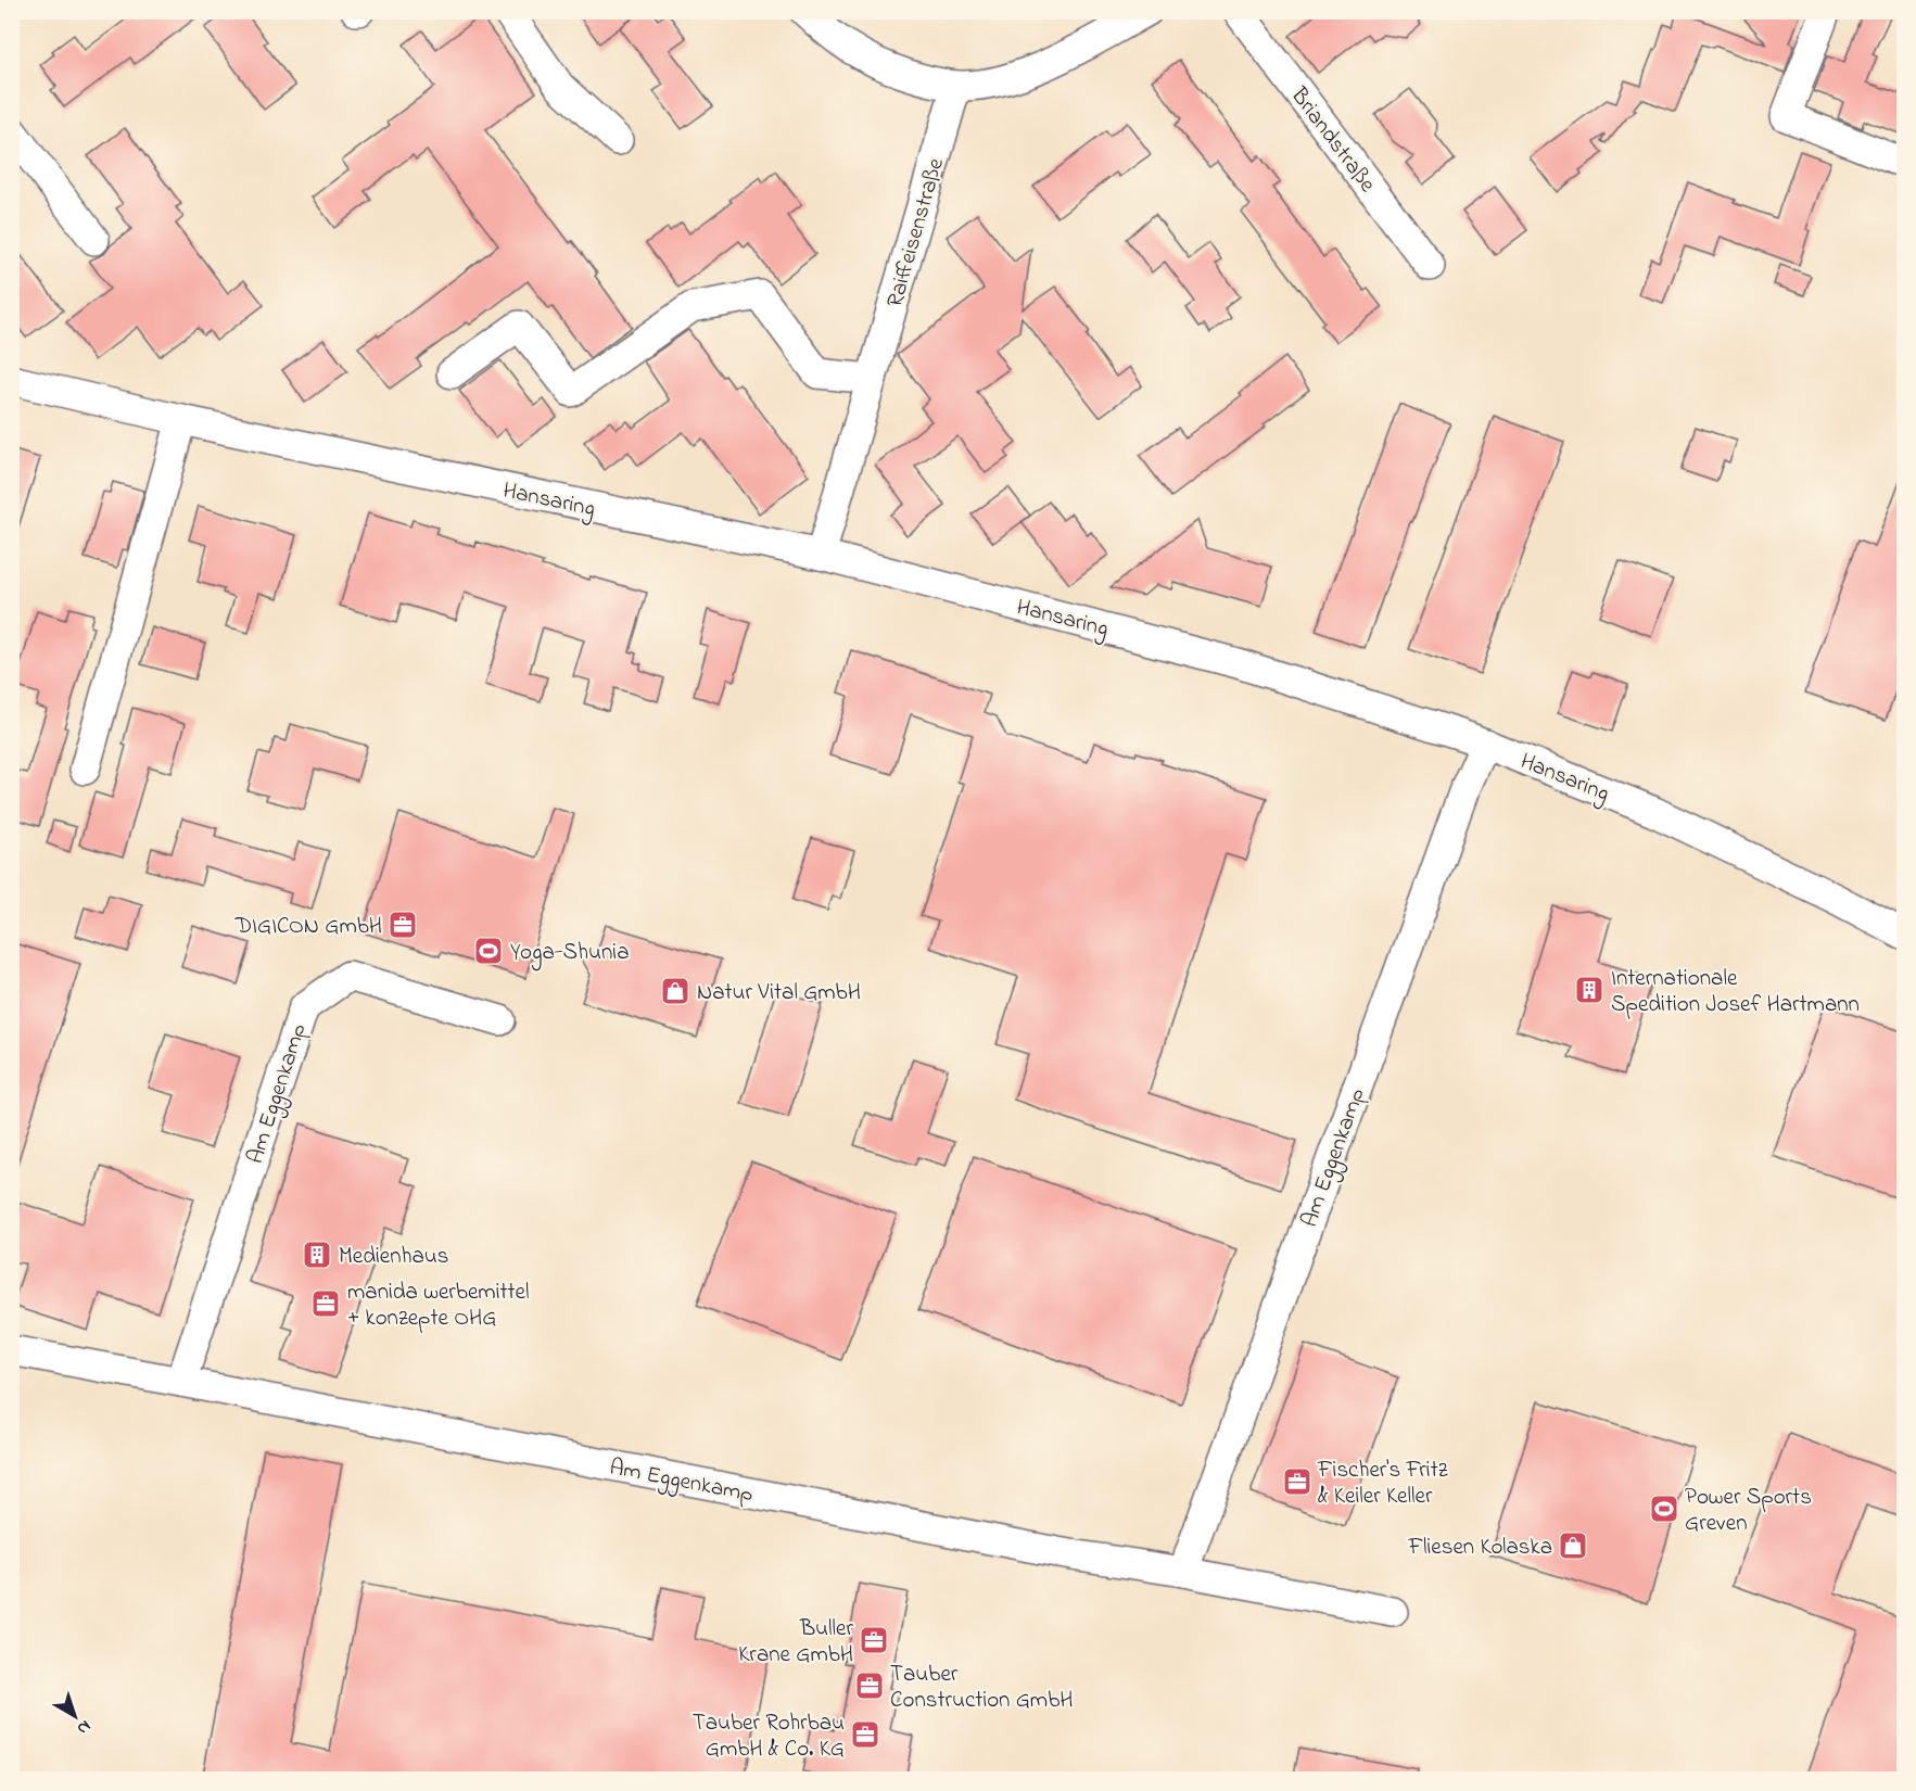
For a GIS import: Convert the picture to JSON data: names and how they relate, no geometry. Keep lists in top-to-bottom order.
{
  "streets": {
    "street": [
      "Briandstraße",
      "Raiffeisenstraße",
      "Hansaring",
      "Am Eggenkamp"
    ]
  },
  "crossings": [
    ["Raiffeisenstraße", "Hansaring"],
    ["Hansaring", "Am Eggenkamp"]
  ],
  "places": {
    "office": [
      "DIGICON GmbH",
      "manida werbemittel + konzepte OHG",
      "Fischer's Fritz & Keiler Keller",
      "Buller Krane GmbH",
      "Tauber Construction GmbH",
      "Tauber Rohrbau GmbH & Co. KG"
    ],
    "sports": ["Yoga-Shunia", "Power Sports Greven"],
    "building": ["Internationale Spedition Josef Hartmann", "Medienhaus"],
    "shop": ["Natur Vital GmbH", "Fliesen Kolaska"]
  },
  "north": "bottom right"
}
